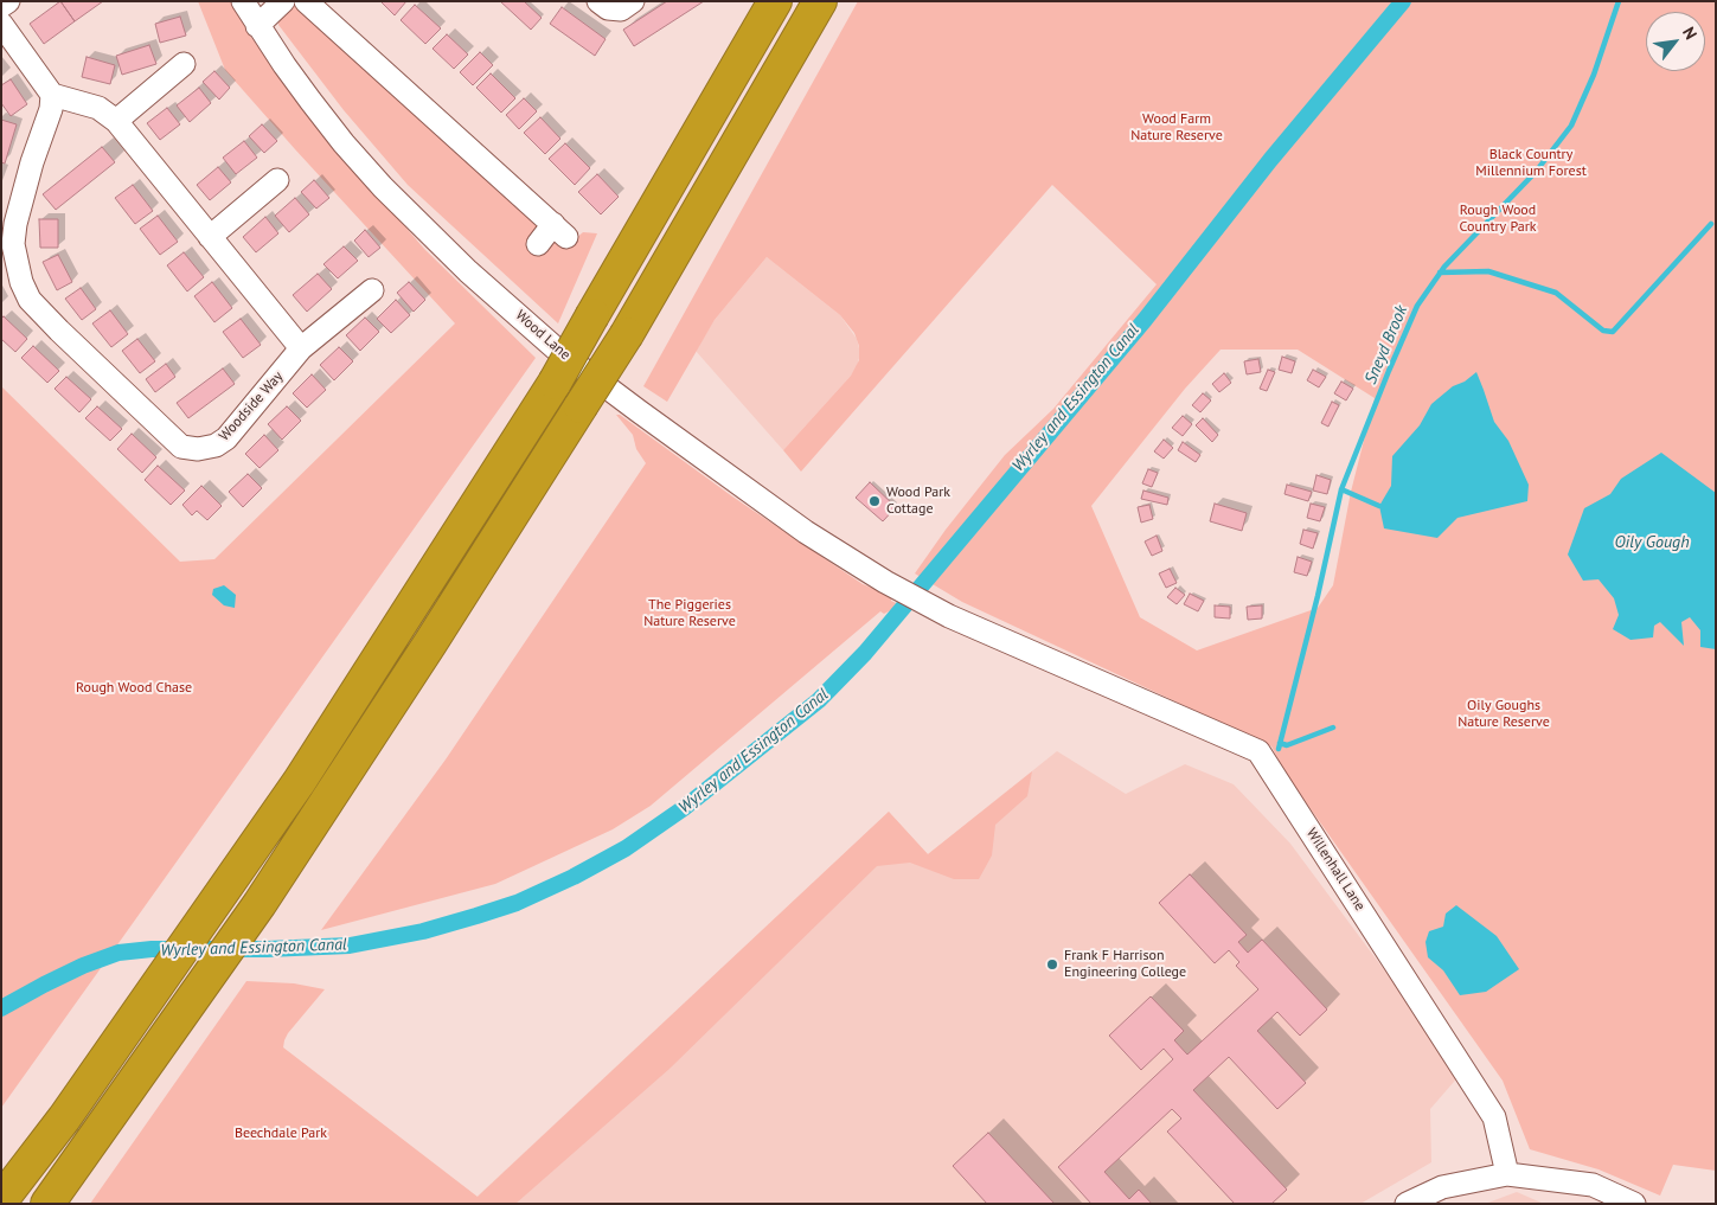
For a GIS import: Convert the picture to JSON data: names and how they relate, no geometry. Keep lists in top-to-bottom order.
{
  "streets": {
    "street": ["Wood Lane", "Woodside Way", "Willenhall Lane"]
  },
  "crossings": [
    ["Wood Lane", "Willenhall Lane"]
  ],
  "water": ["Sneyd Brook", "Wyrley and Essington Canal", "Oily Gough"],
  "parks": [
    "Wood Farm Nature Reserve",
    "Black Country Millennium Forest",
    "Rough Wood Country Park",
    "The Piggeries Nature Reserve",
    "Rough Wood Chase",
    "Oily Goughs Nature Reserve",
    "Beechdale Park"
  ],
  "places": ["Wood Park Cottage", "Frank F Harrison Engineering College"],
  "north": "top right"
}
